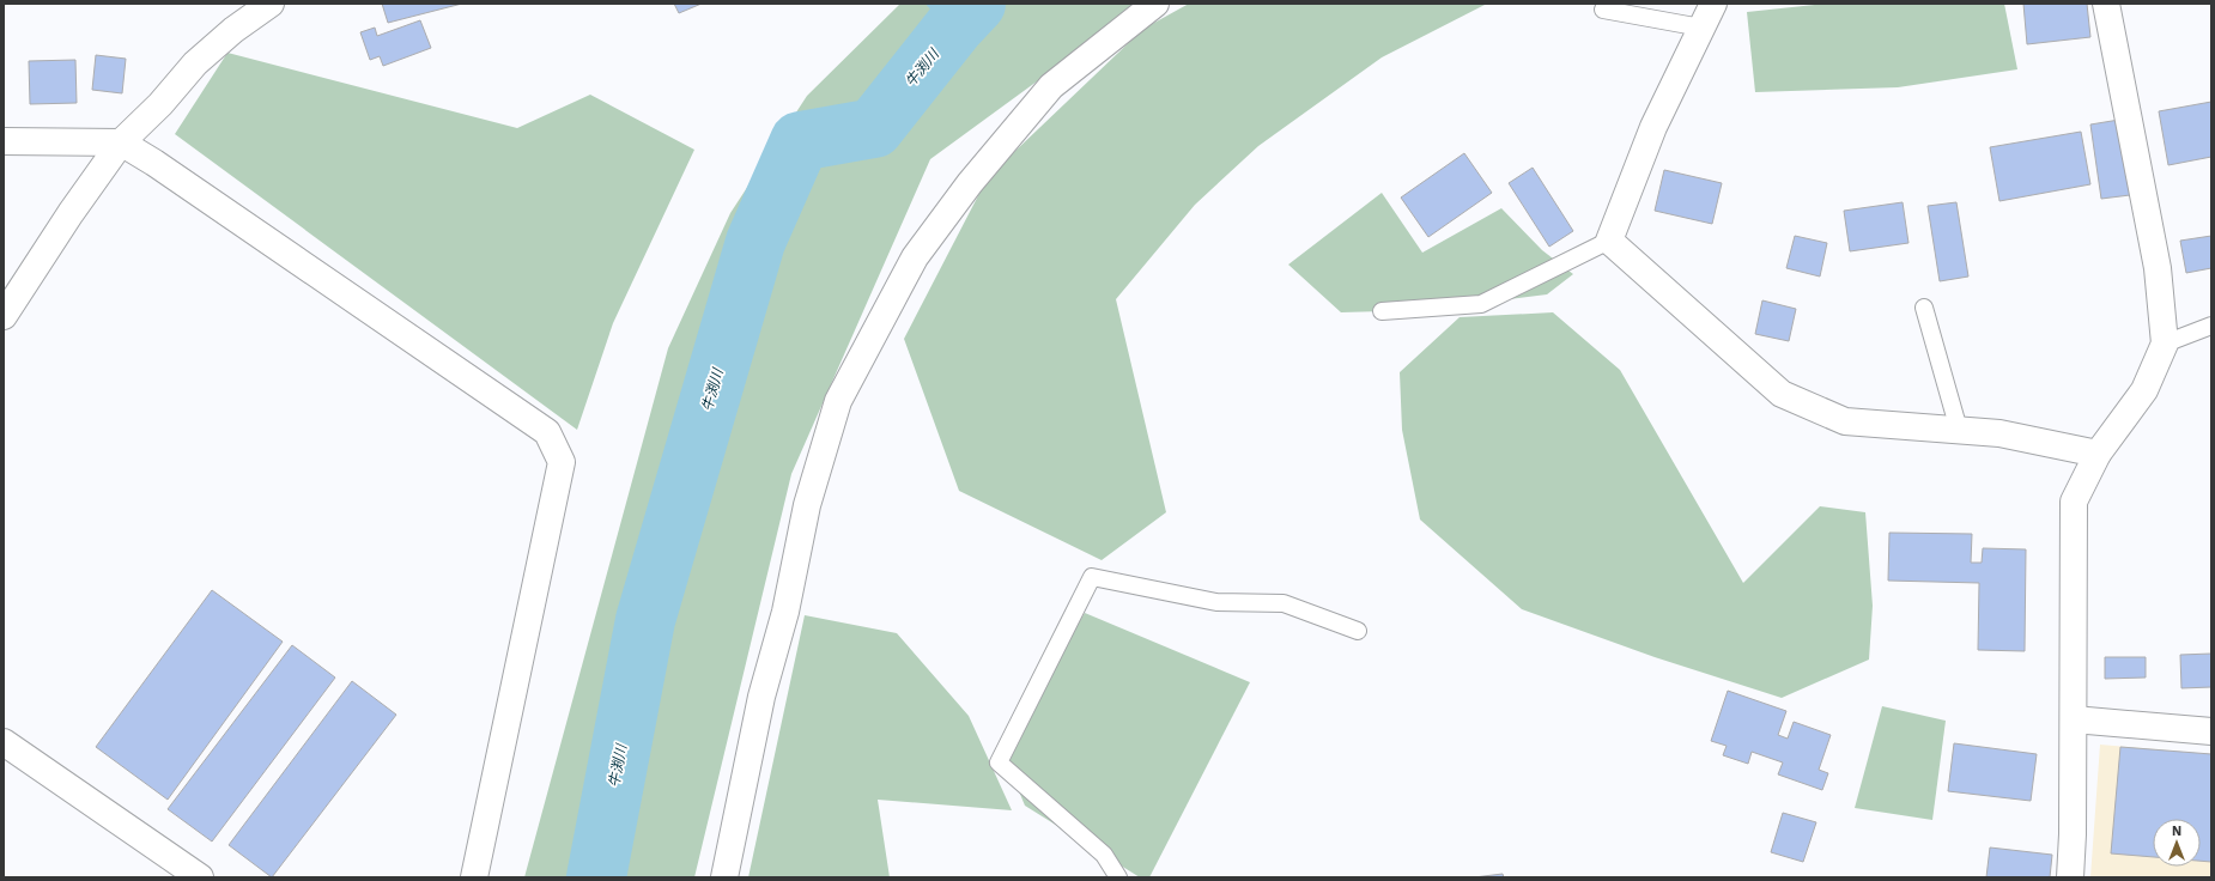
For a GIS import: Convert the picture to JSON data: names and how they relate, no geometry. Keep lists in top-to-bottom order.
{
  "water": ["牛渕川"],
  "north": "top"
}
